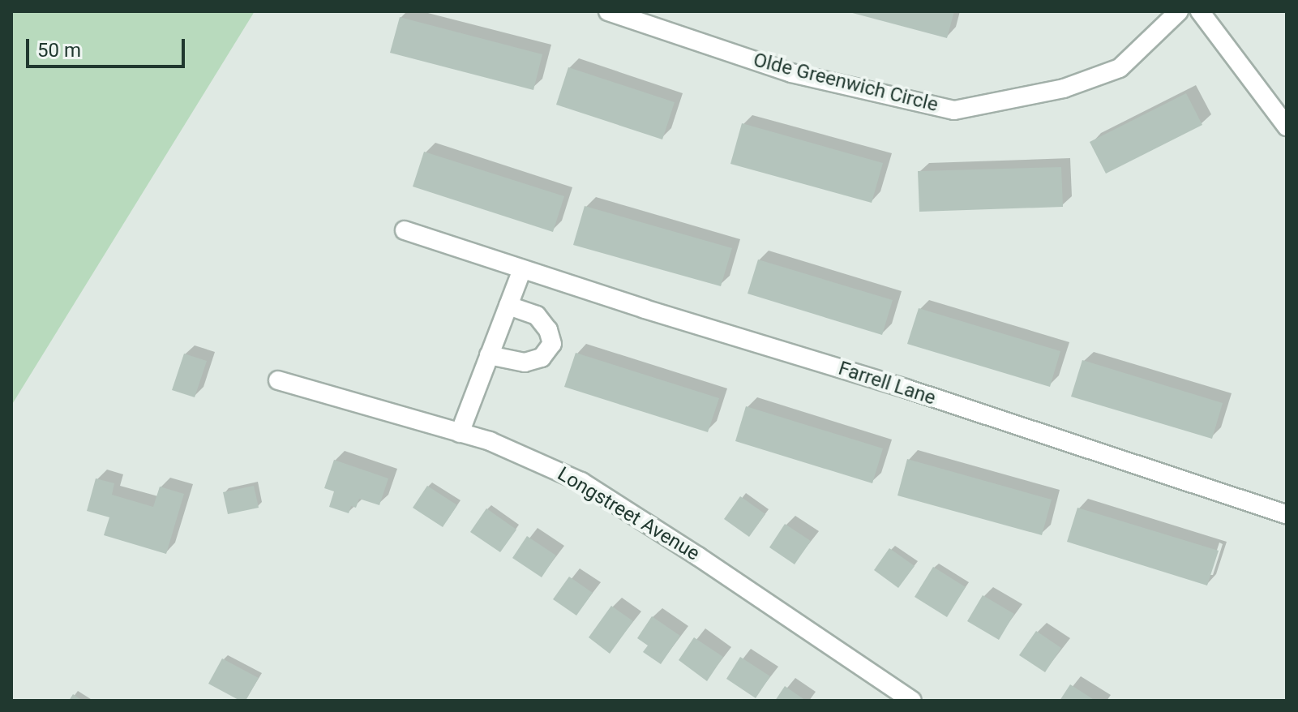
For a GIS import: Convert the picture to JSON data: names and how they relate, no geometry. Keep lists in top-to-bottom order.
{
  "streets": {
    "street": ["Olde Greenwich Circle", "Farrell Lane", "Longstreet Avenue"]
  },
  "scale_bar": "50 m"
}
